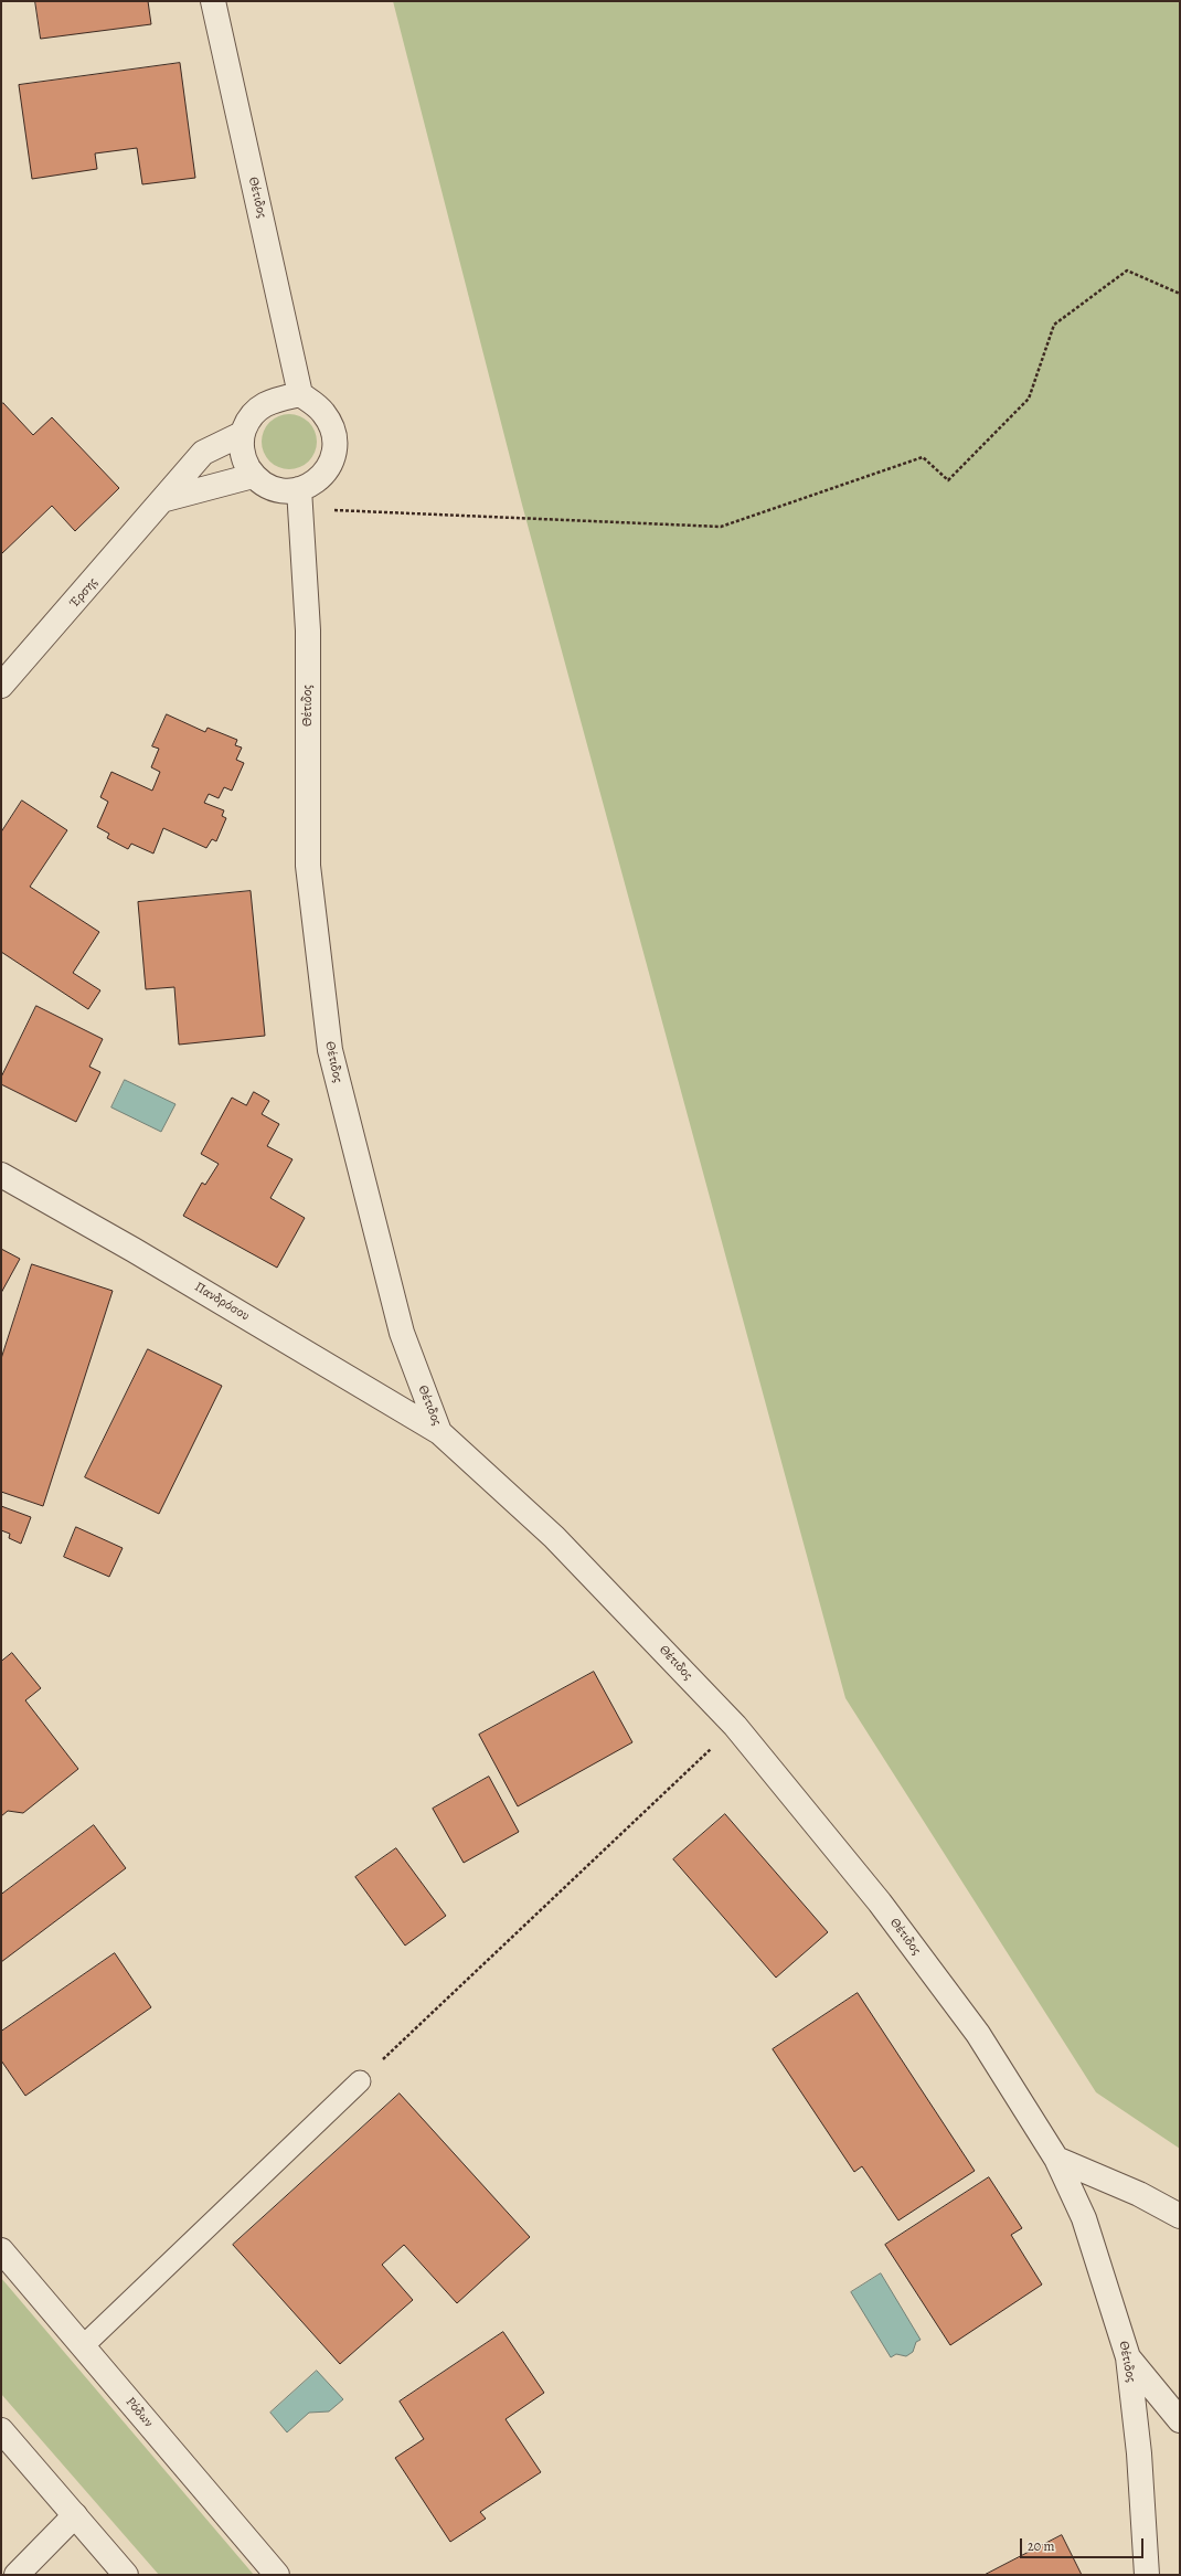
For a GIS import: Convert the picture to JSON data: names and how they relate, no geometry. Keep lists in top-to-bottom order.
{
  "streets": {
    "street": [
      "Θέτιδος",
      "Έρσης",
      "Πανδρόσου",
      "Ρόδων"
    ]
  },
  "crossings": [
    ["Θέτιδος", "Έρσης"],
    ["Θέτιδος", "Πανδρόσου"]
  ],
  "scale_bar": "20 m"
}
